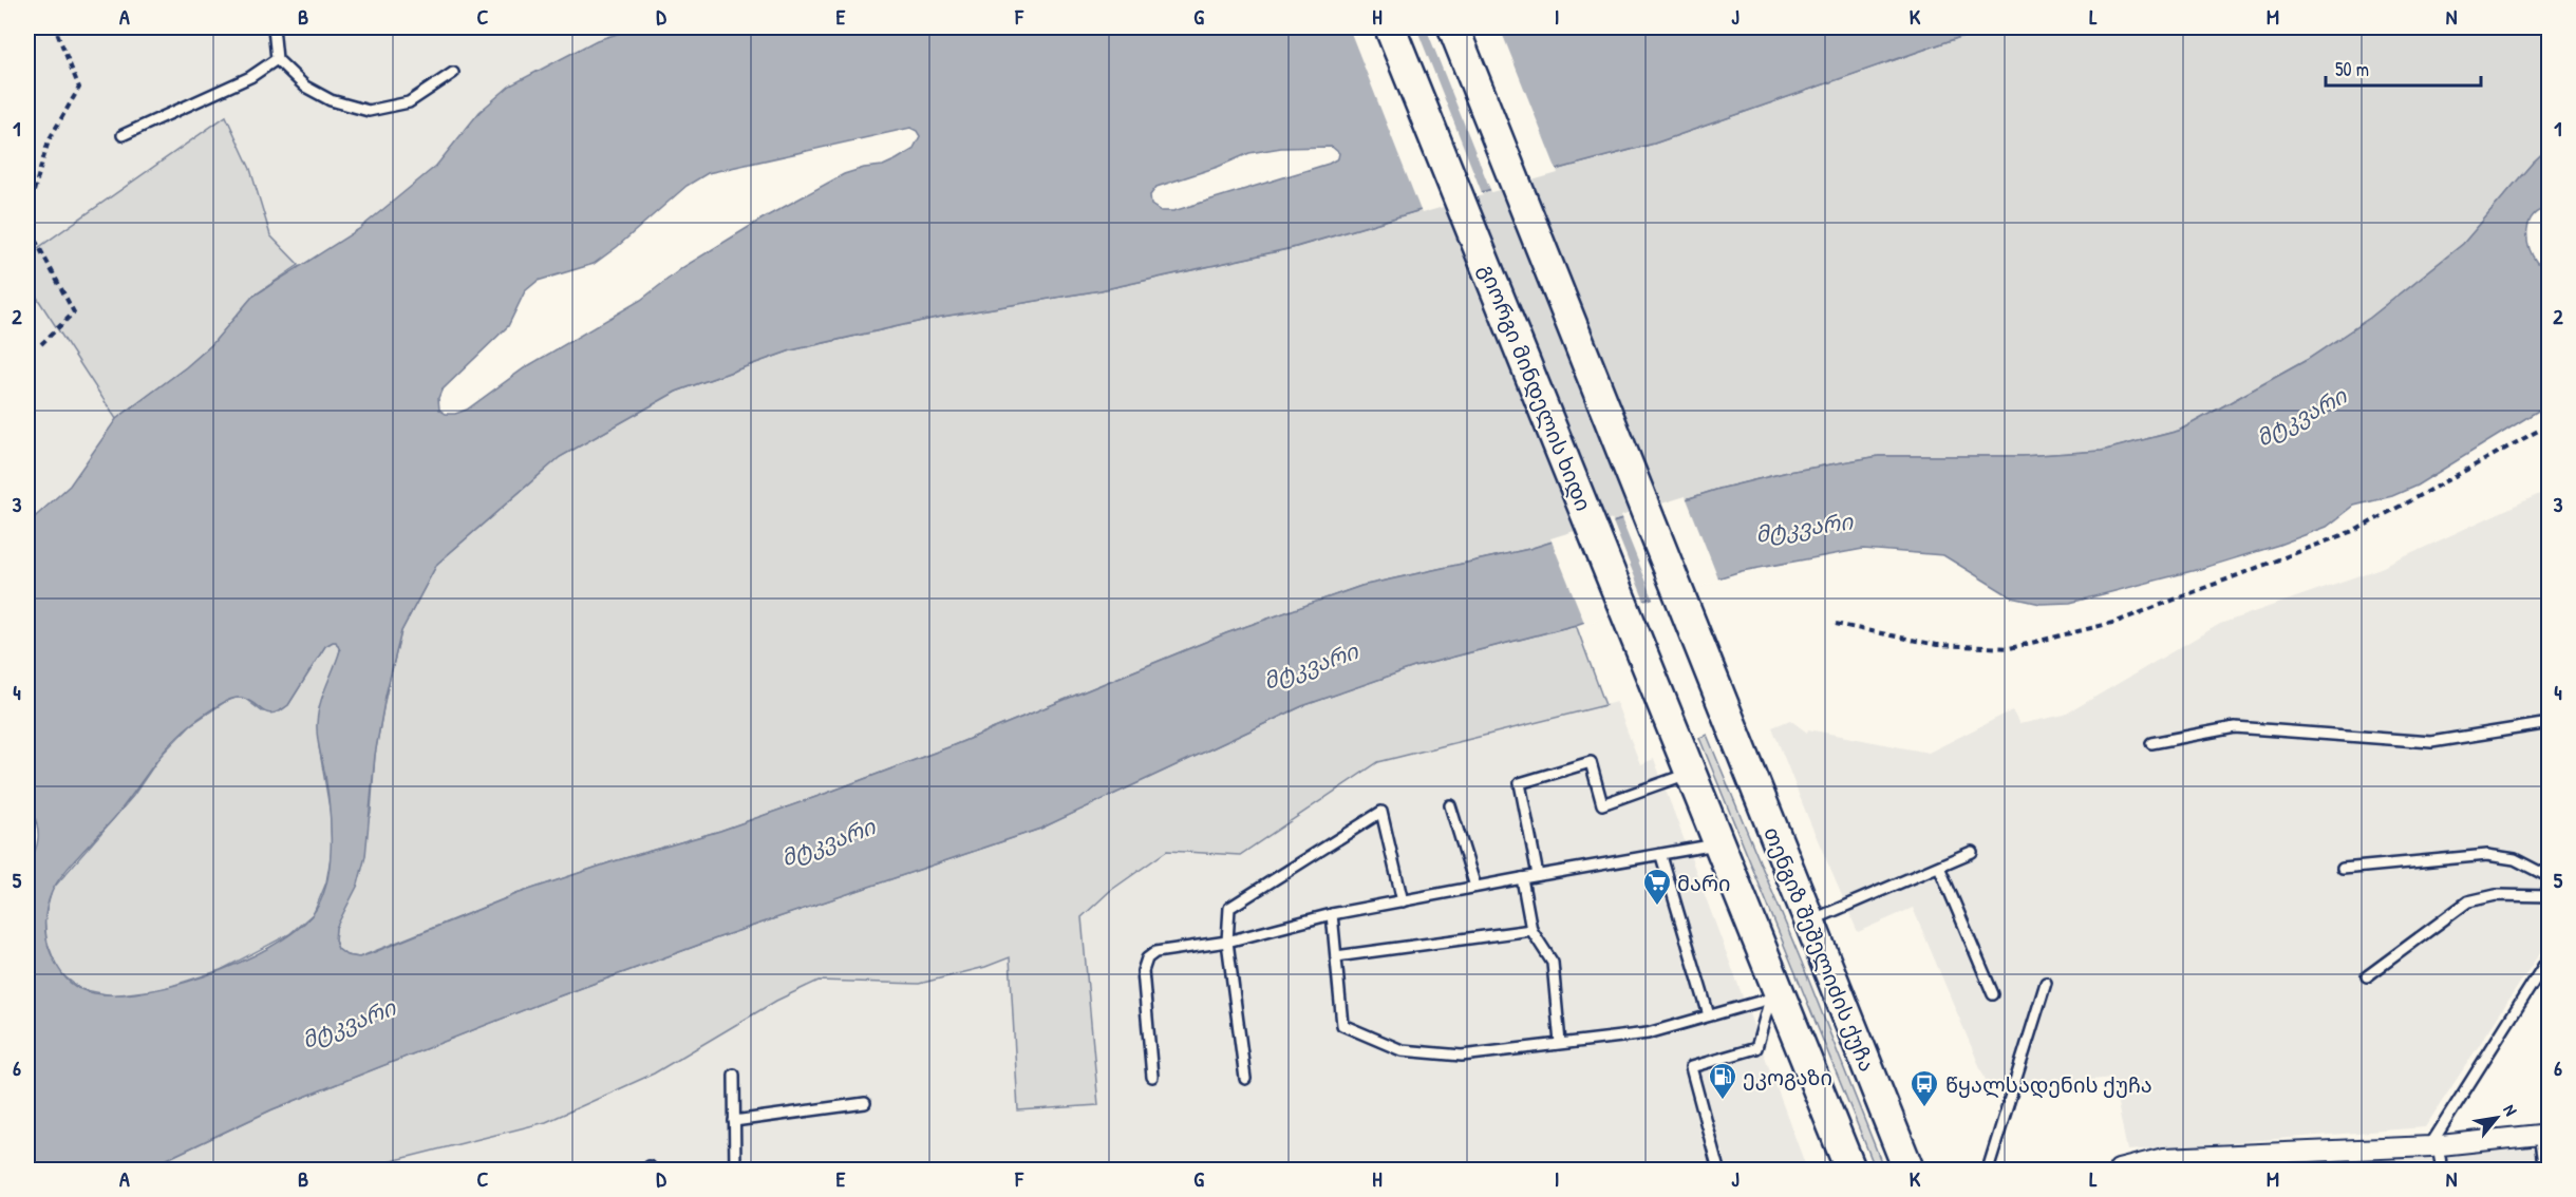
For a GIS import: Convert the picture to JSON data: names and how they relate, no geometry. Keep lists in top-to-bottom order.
{
  "streets": {
    "main road": ["გიორგი მინდელის ხიდი", "თენგიზ შეშელიძის ქუჩა"]
  },
  "water": ["მტკვარი"],
  "places": {
    "supermarket": ["მარი"],
    "fuel station": ["ეკოგაზი"],
    "bus stop": ["წყალსადენის ქუჩა"]
  },
  "scale_bar": "50 m",
  "north": "top right",
  "grid": {
    "columns": [
      "A",
      "B",
      "C",
      "D",
      "E",
      "F",
      "G",
      "H",
      "I",
      "J",
      "K",
      "L",
      "M",
      "N"
    ],
    "rows": [
      "1",
      "2",
      "3",
      "4",
      "5",
      "6"
    ]
  }
}
